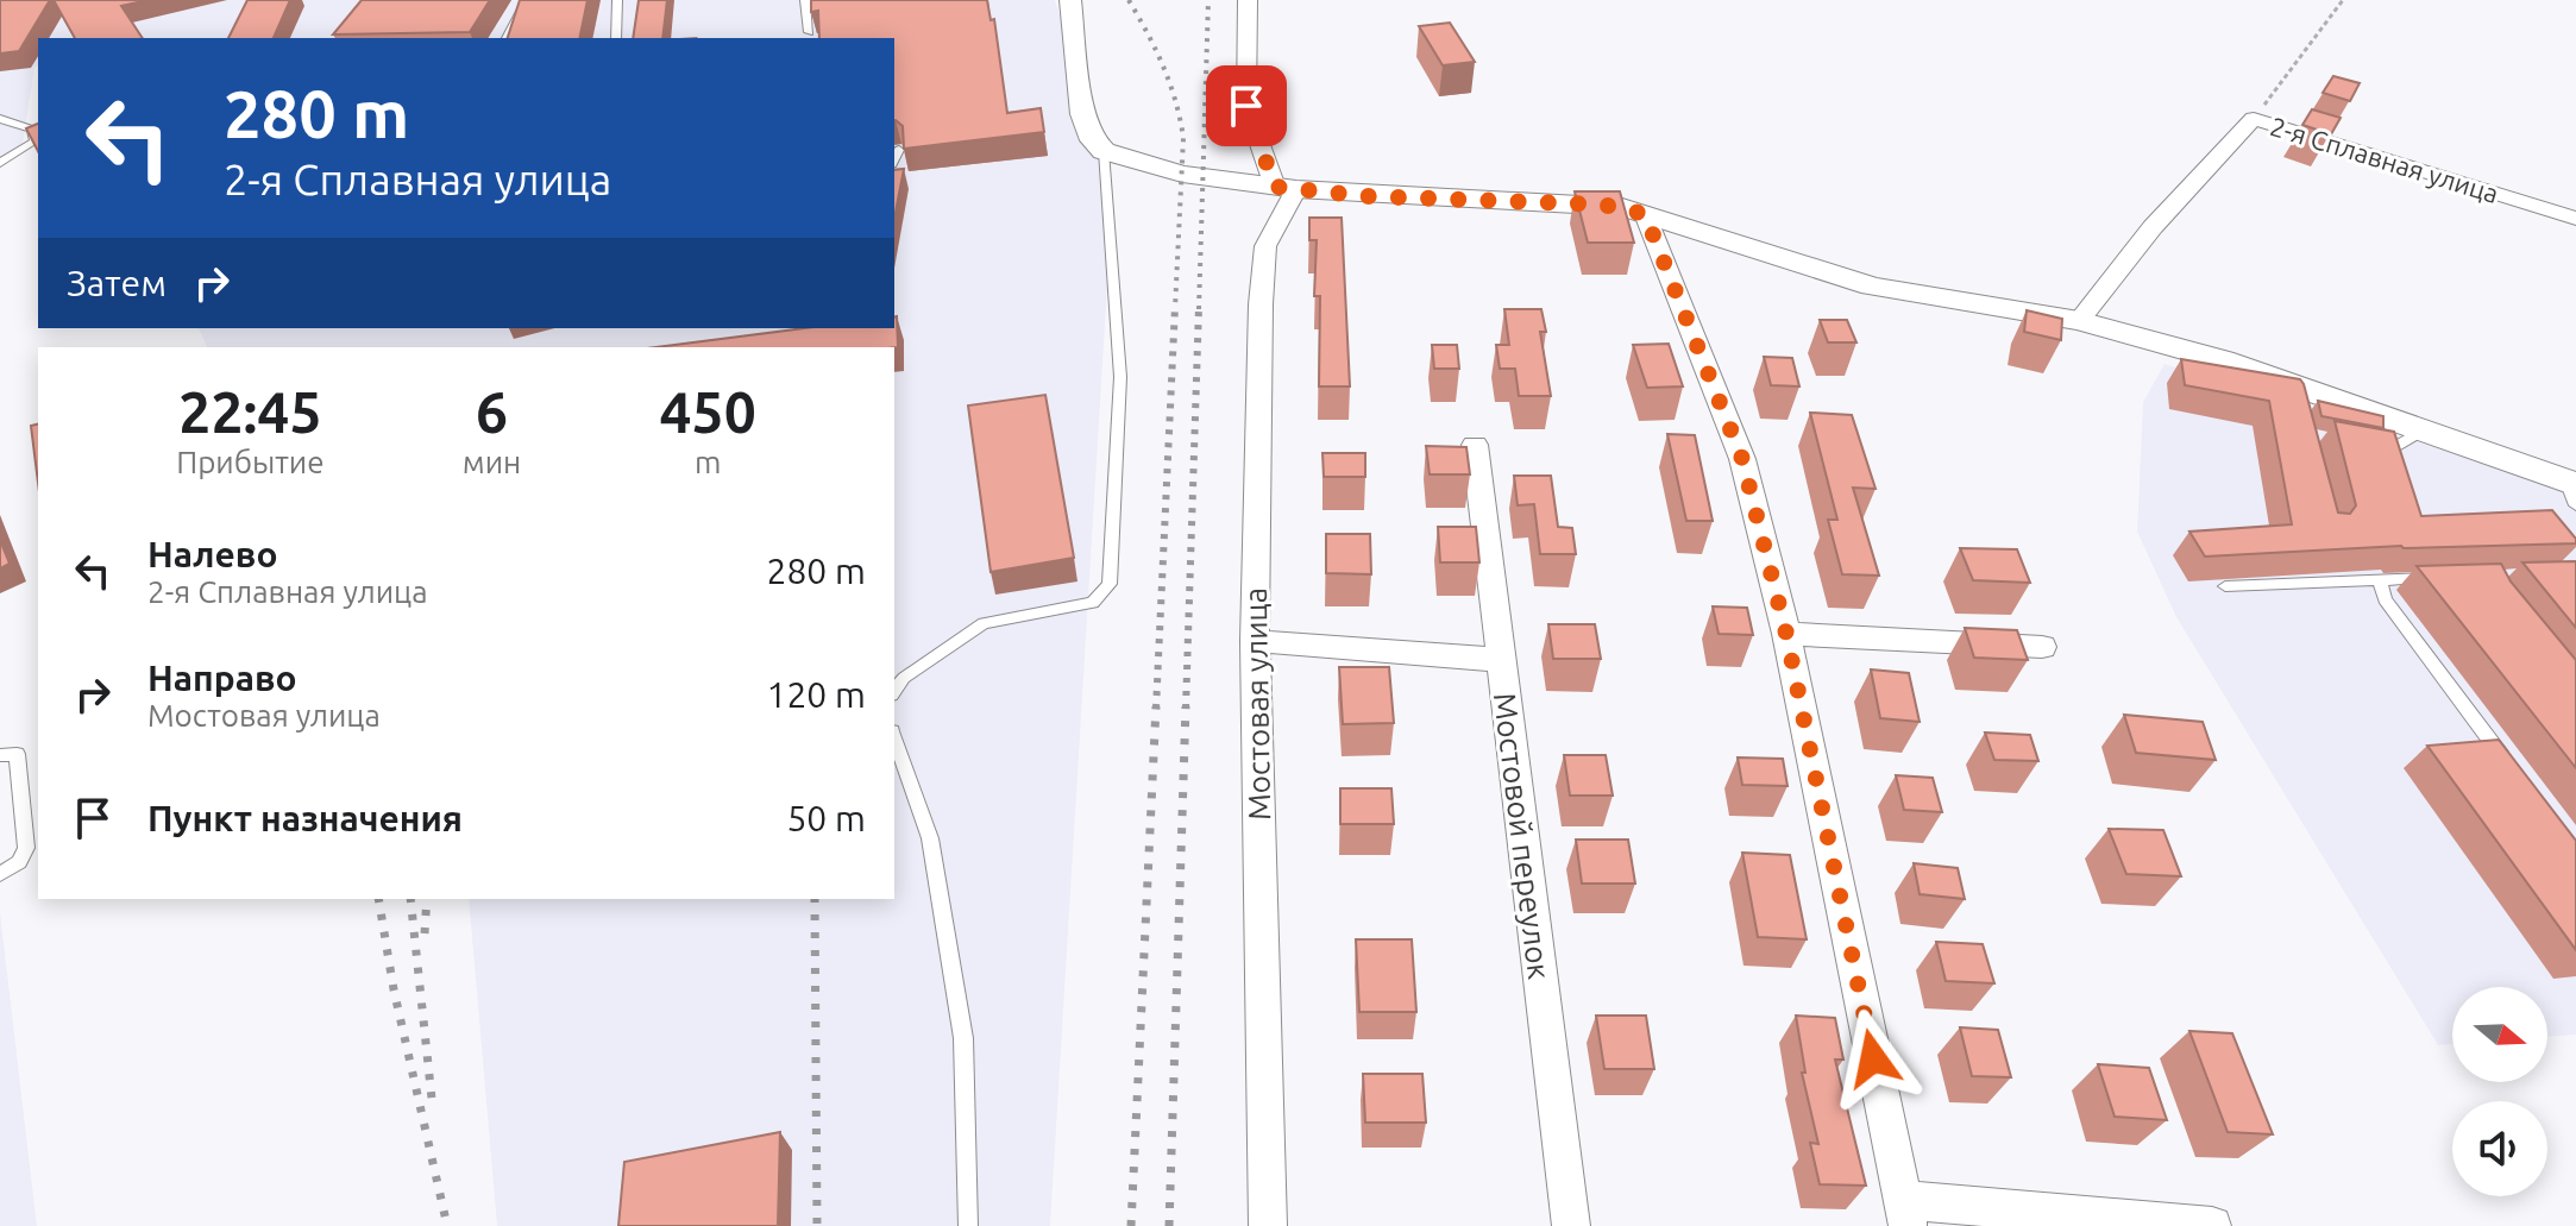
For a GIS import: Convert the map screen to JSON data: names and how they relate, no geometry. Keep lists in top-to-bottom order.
{
  "streets": {
    "street": ["2-я Сплавная улица", "Мостовая улица", "Мостовой переулок"]
  },
  "north": "right",
  "page": {
    "turn": ["280 m", "2-я Сплавная улица"],
    "then": "Затем",
    "eta": [
      "22:45",
      "Прибытие",
      "6",
      "мин",
      "450",
      "m"
    ],
    "list": [
      {
        "name": "Налево",
        "note": "2-я Сплавная улица",
        "value": "280 m"
      },
      {
        "name": "Направо",
        "note": "Мостовая улица",
        "value": "120 m"
      },
      {
        "name": "Пункт назначения",
        "value": "50 m"
      }
    ]
  }
}
